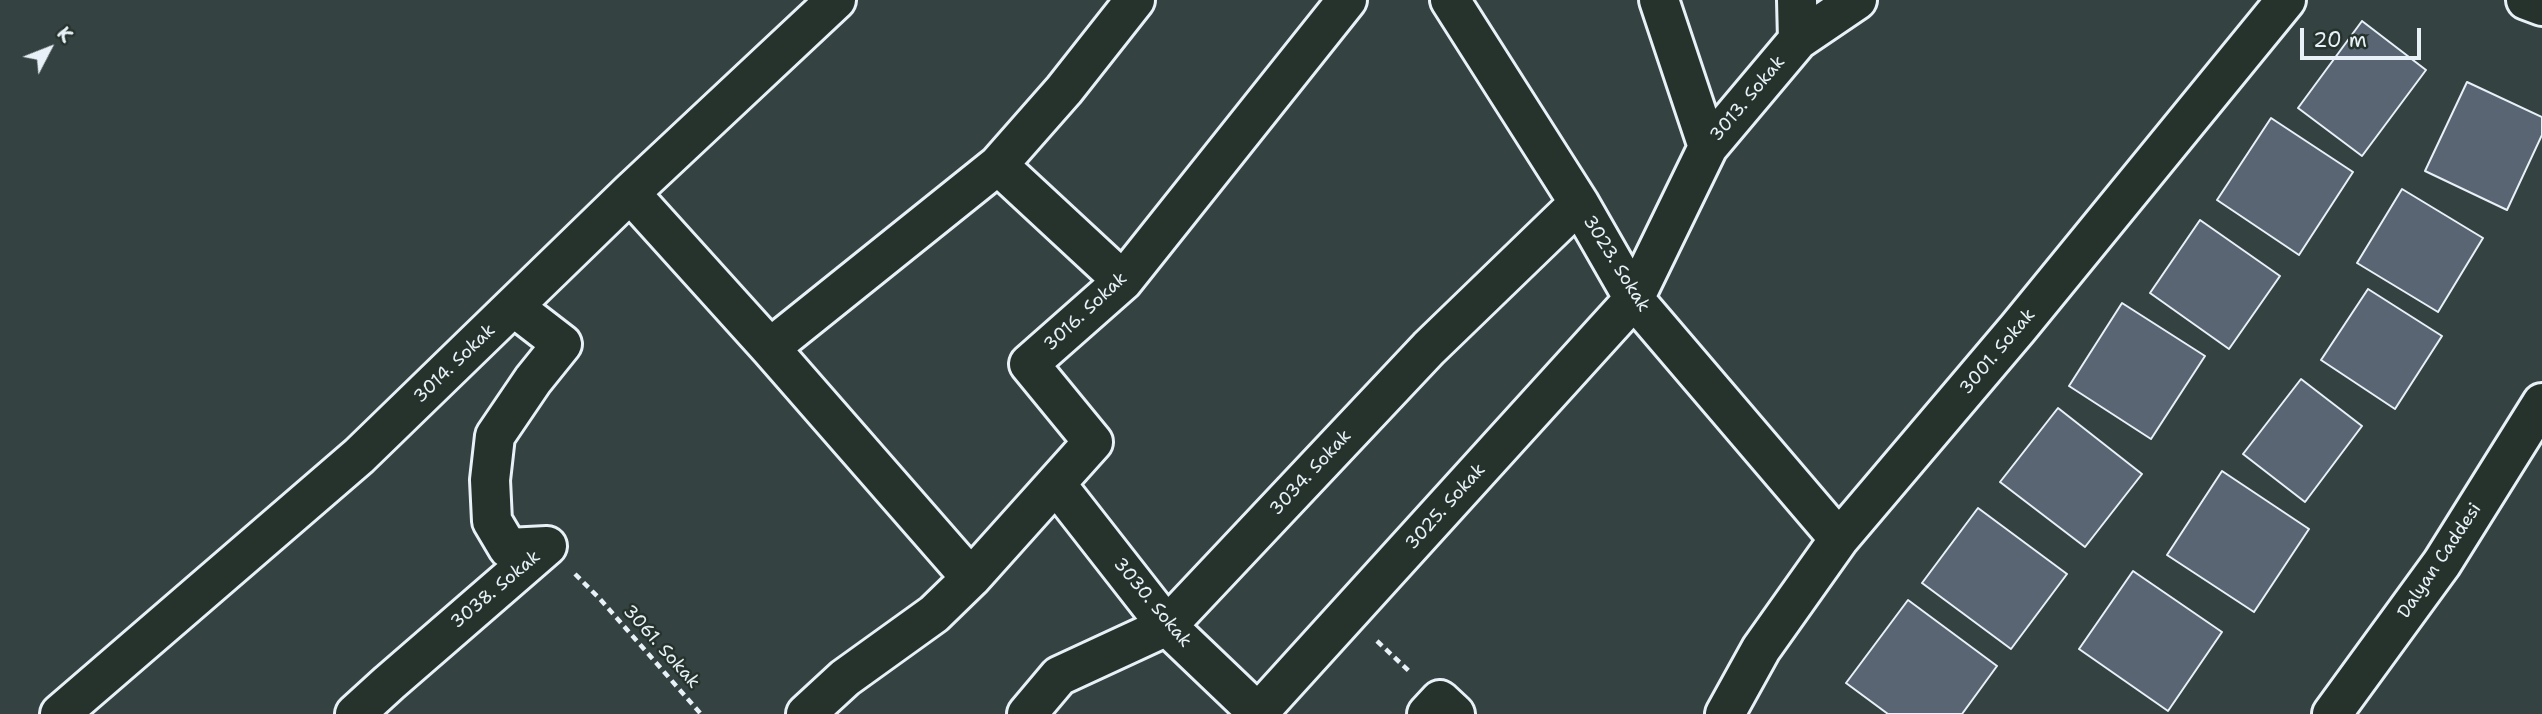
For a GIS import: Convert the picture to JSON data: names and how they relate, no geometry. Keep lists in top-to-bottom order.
{
  "streets": {
    "street": [
      "3013. Sokak",
      "3023. Sokak",
      "3016. Sokak",
      "3001. Sokak",
      "3014. Sokak",
      "3034. Sokak",
      "3025. Sokak",
      "Dalyan Caddesi",
      "3038. Sokak",
      "3030. Sokak"
    ],
    "path": ["3061. Sokak"]
  },
  "crossings": [
    ["3013. Sokak", "3023. Sokak"],
    ["3013. Sokak", "3025. Sokak"],
    ["3023. Sokak", "3001. Sokak"],
    ["3023. Sokak", "3034. Sokak"],
    ["3023. Sokak", "3025. Sokak"],
    ["3016. Sokak", "3030. Sokak"],
    ["3014. Sokak", "3038. Sokak"],
    ["3034. Sokak", "3030. Sokak"],
    ["3025. Sokak", "3030. Sokak"]
  ],
  "scale_bar": "20 m",
  "north": "top right"
}
